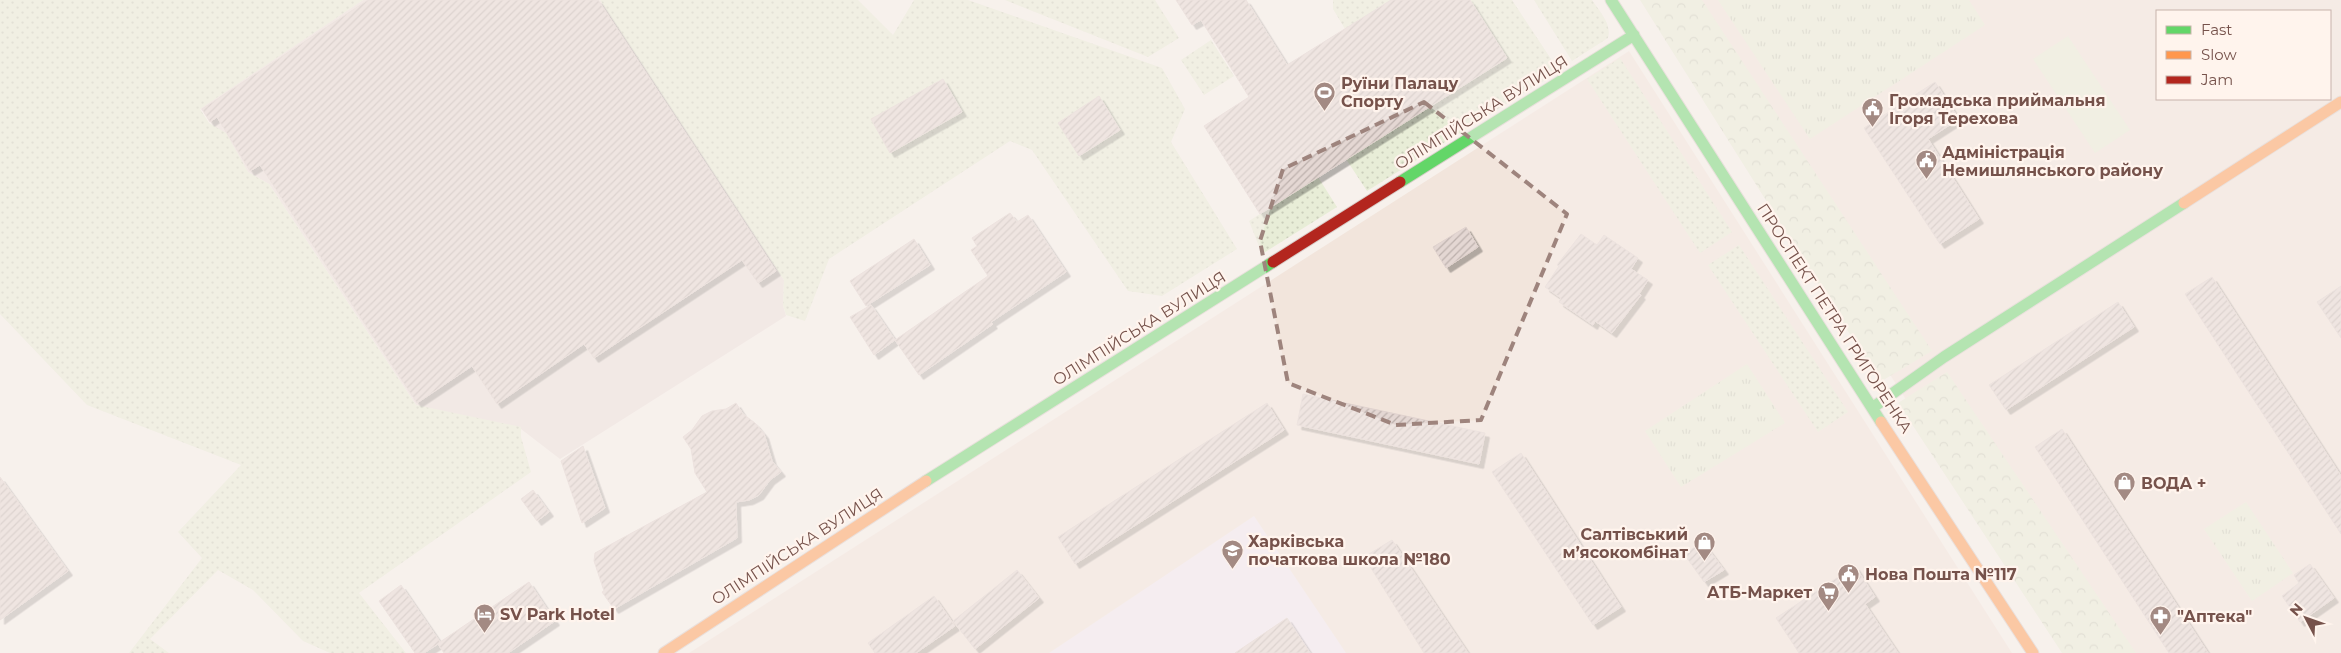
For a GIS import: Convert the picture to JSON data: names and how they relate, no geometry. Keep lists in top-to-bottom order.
{
  "streets": {
    "street": ["ОЛІМПІЙСЬКА ВУЛИЦЯ", "ПРОСПЕКТ ПЕТРА ГРИГОРЕНКА"]
  },
  "crossings": [
    ["ОЛІМПІЙСЬКА ВУЛИЦЯ", "ПРОСПЕКТ ПЕТРА ГРИГОРЕНКА"]
  ],
  "places": {
    "sports": ["Руїни Палацу Спорту"],
    "public building": ["Громадська приймальня Ігоря Терехова", "Адміністрація Немишлянського району", "Нова Пошта №117"],
    "shop": ["ВОДА +", "Салтівський мʼясокомбінат"],
    "school or university": ["Харківська початкова школа №180"],
    "supermarket": ["АТБ-Маркет"],
    "hotel": ["SV Park Hotel"],
    "pharmacy": ["\"Аптека\""]
  },
  "legend": ["Fast", "Slow", "Jam"],
  "north": "top left"
}
